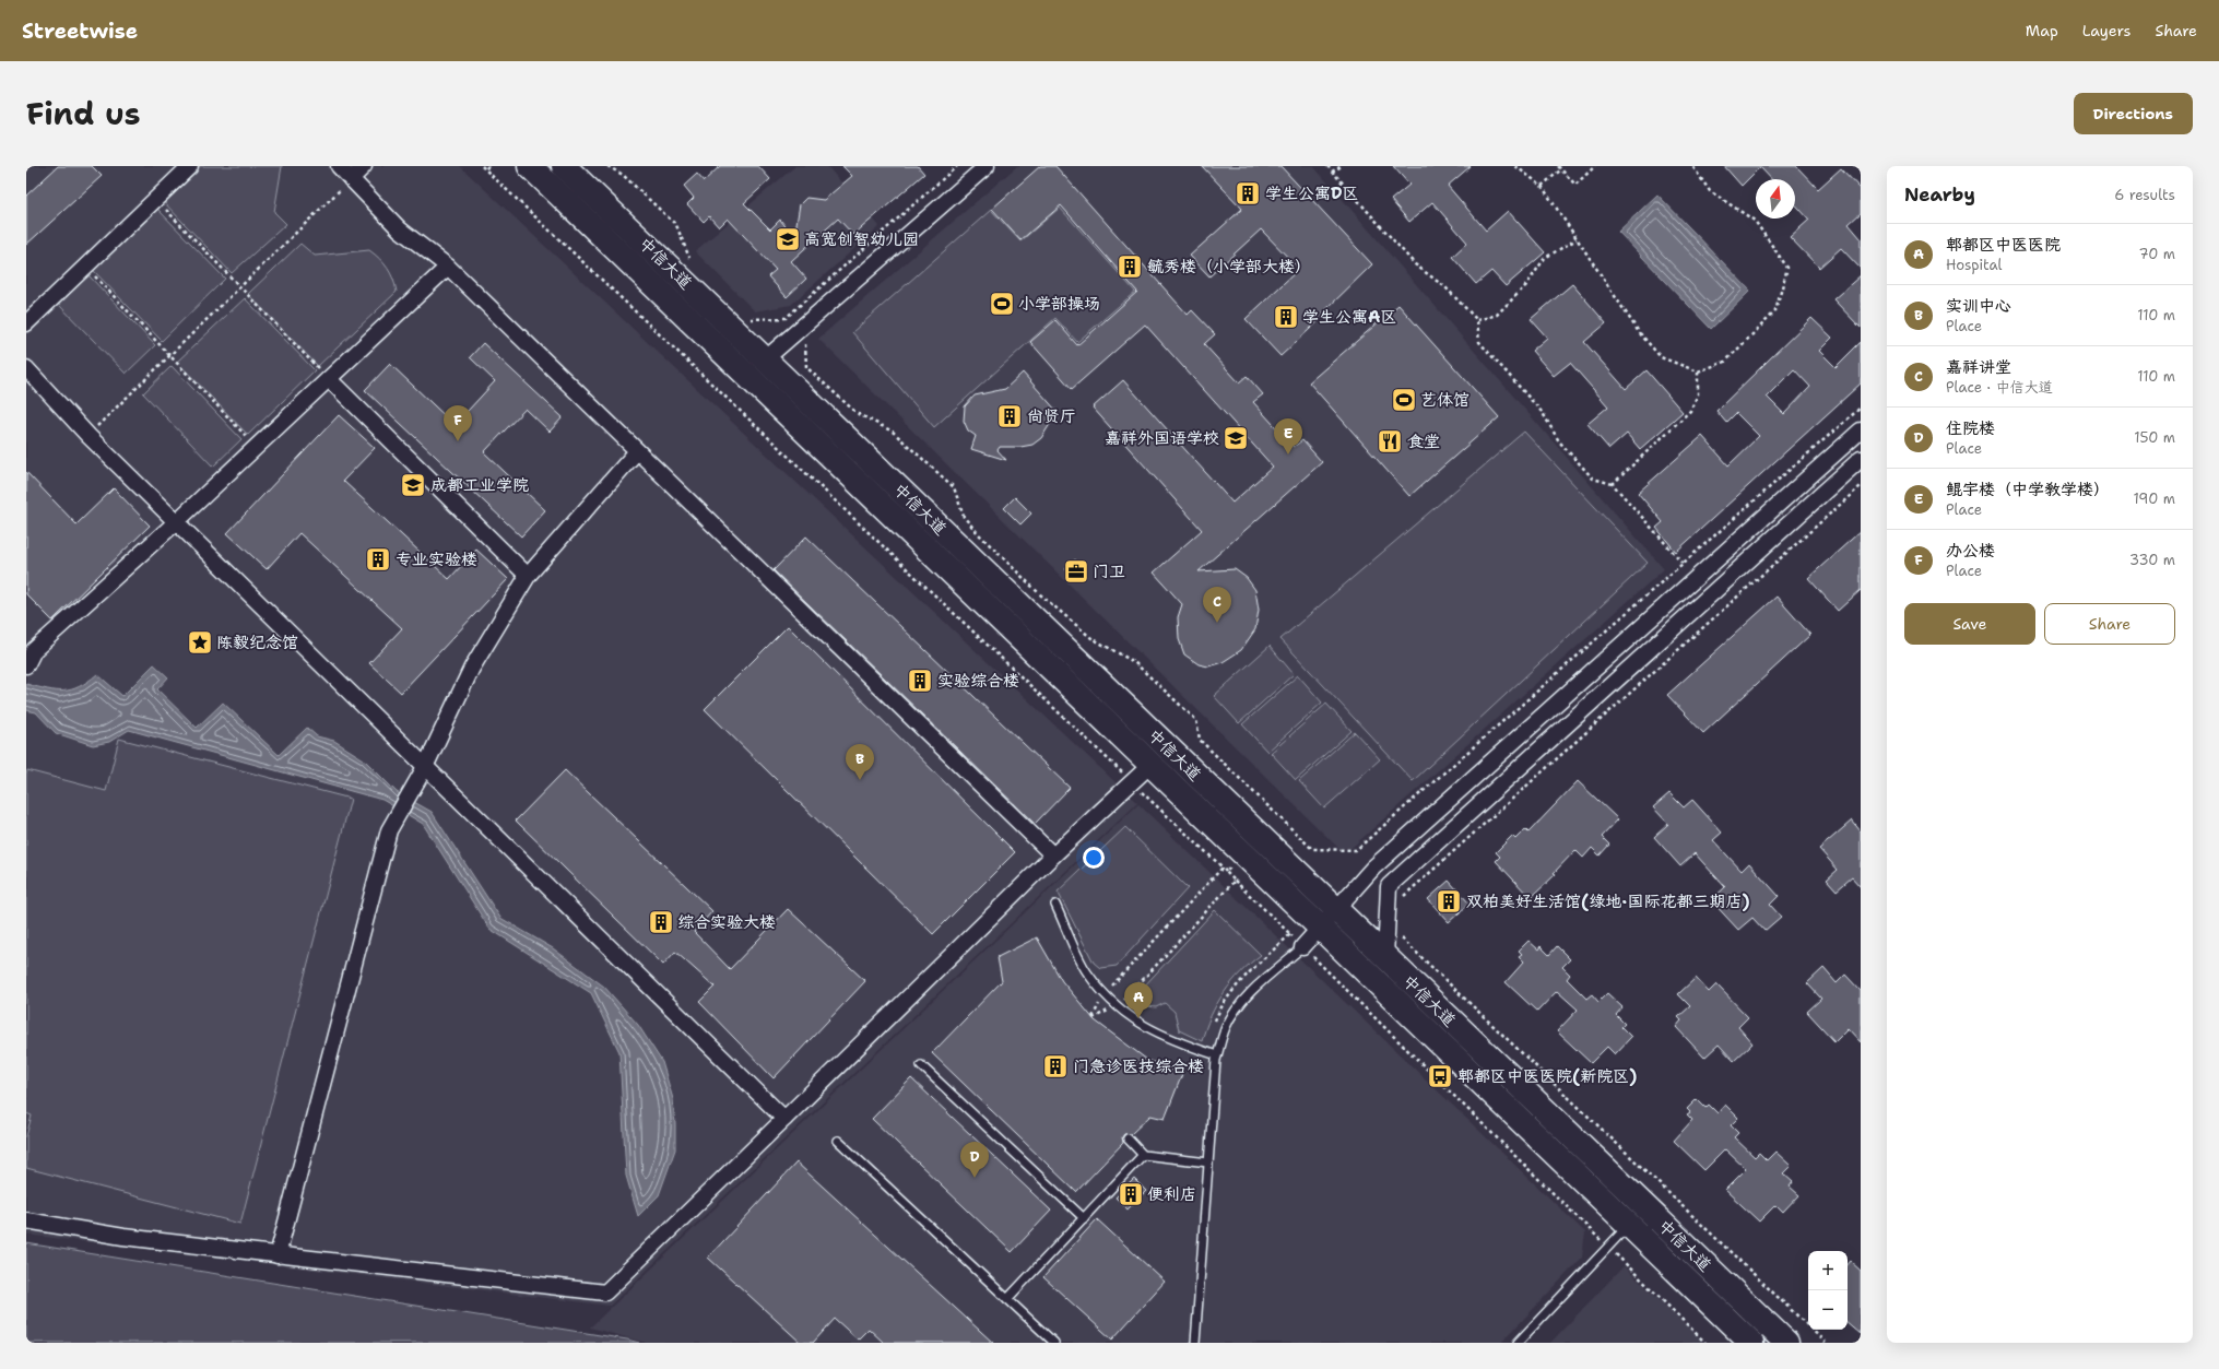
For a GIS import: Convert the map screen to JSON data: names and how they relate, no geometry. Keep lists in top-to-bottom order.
{
  "streets": {
    "main road": ["中信大道"]
  },
  "places": {
    "building": [
      "学生公寓D区",
      "毓秀楼（小学部大楼）",
      "学生公寓A区",
      "尚贤厅",
      "专业实验楼",
      "实验综合楼",
      "双柏美好生活馆(绿地·国际花都三期店)",
      "综合实验大楼",
      "门急诊医技综合楼",
      "便利店"
    ],
    "school or university": ["高宽创智幼儿园", "嘉祥外国语学校", "成都工业学院"],
    "sports": ["小学部操场", "艺体馆"],
    "restaurant": ["食堂"],
    "office": ["门卫"],
    "place": ["陈毅纪念馆"],
    "bus stop": ["郫都区中医医院(新院区)"]
  },
  "north": "top",
  "page": {
    "header": "Streetwise",
    "nav": ["Map", "Layers", "Share"],
    "title": "Find us",
    "buttons": [
      "Directions",
      ["Save", "Share"]
    ],
    "heading": ["Nearby", "6 results"],
    "list": [
      {
        "mark": "A",
        "name": "郫都区中医医院",
        "note": "Hospital",
        "value": "70 m"
      },
      {
        "mark": "B",
        "name": "实训中心",
        "note": "Place",
        "value": "110 m"
      },
      {
        "mark": "C",
        "name": "嘉祥讲堂",
        "note": "Place · 中信大道",
        "value": "110 m"
      },
      {
        "mark": "D",
        "name": "住院楼",
        "note": "Place",
        "value": "150 m"
      },
      {
        "mark": "E",
        "name": "鲲宇楼（中学教学楼）",
        "note": "Place",
        "value": "190 m"
      },
      {
        "mark": "F",
        "name": "办公楼",
        "note": "Place",
        "value": "330 m"
      }
    ],
    "pins": [
      "F",
      "E",
      "C",
      "B",
      "A",
      "D"
    ],
    "map_buttons": ["+", "−"]
  }
}
